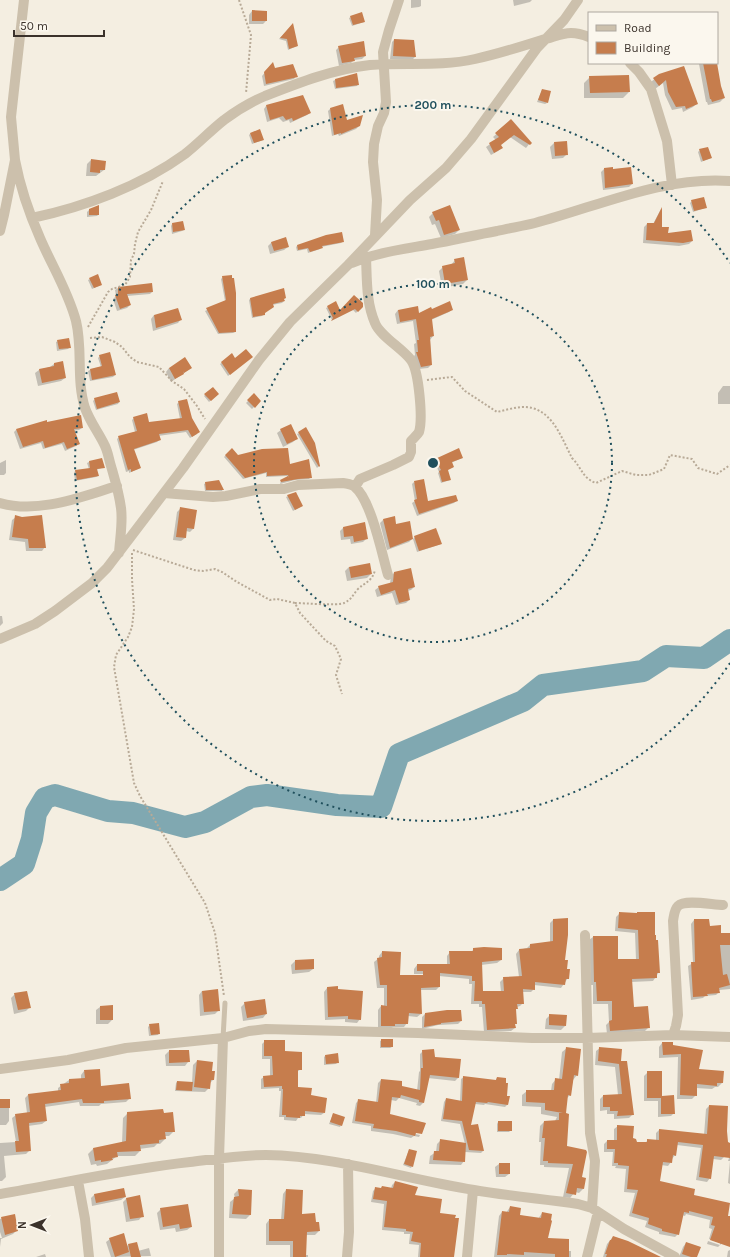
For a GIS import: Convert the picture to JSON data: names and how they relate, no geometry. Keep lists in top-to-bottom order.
{
  "legend": ["Road", "Building"],
  "scale_bar": "50 m",
  "north": "left",
  "rings": ["200 m", "100 m"]
}
